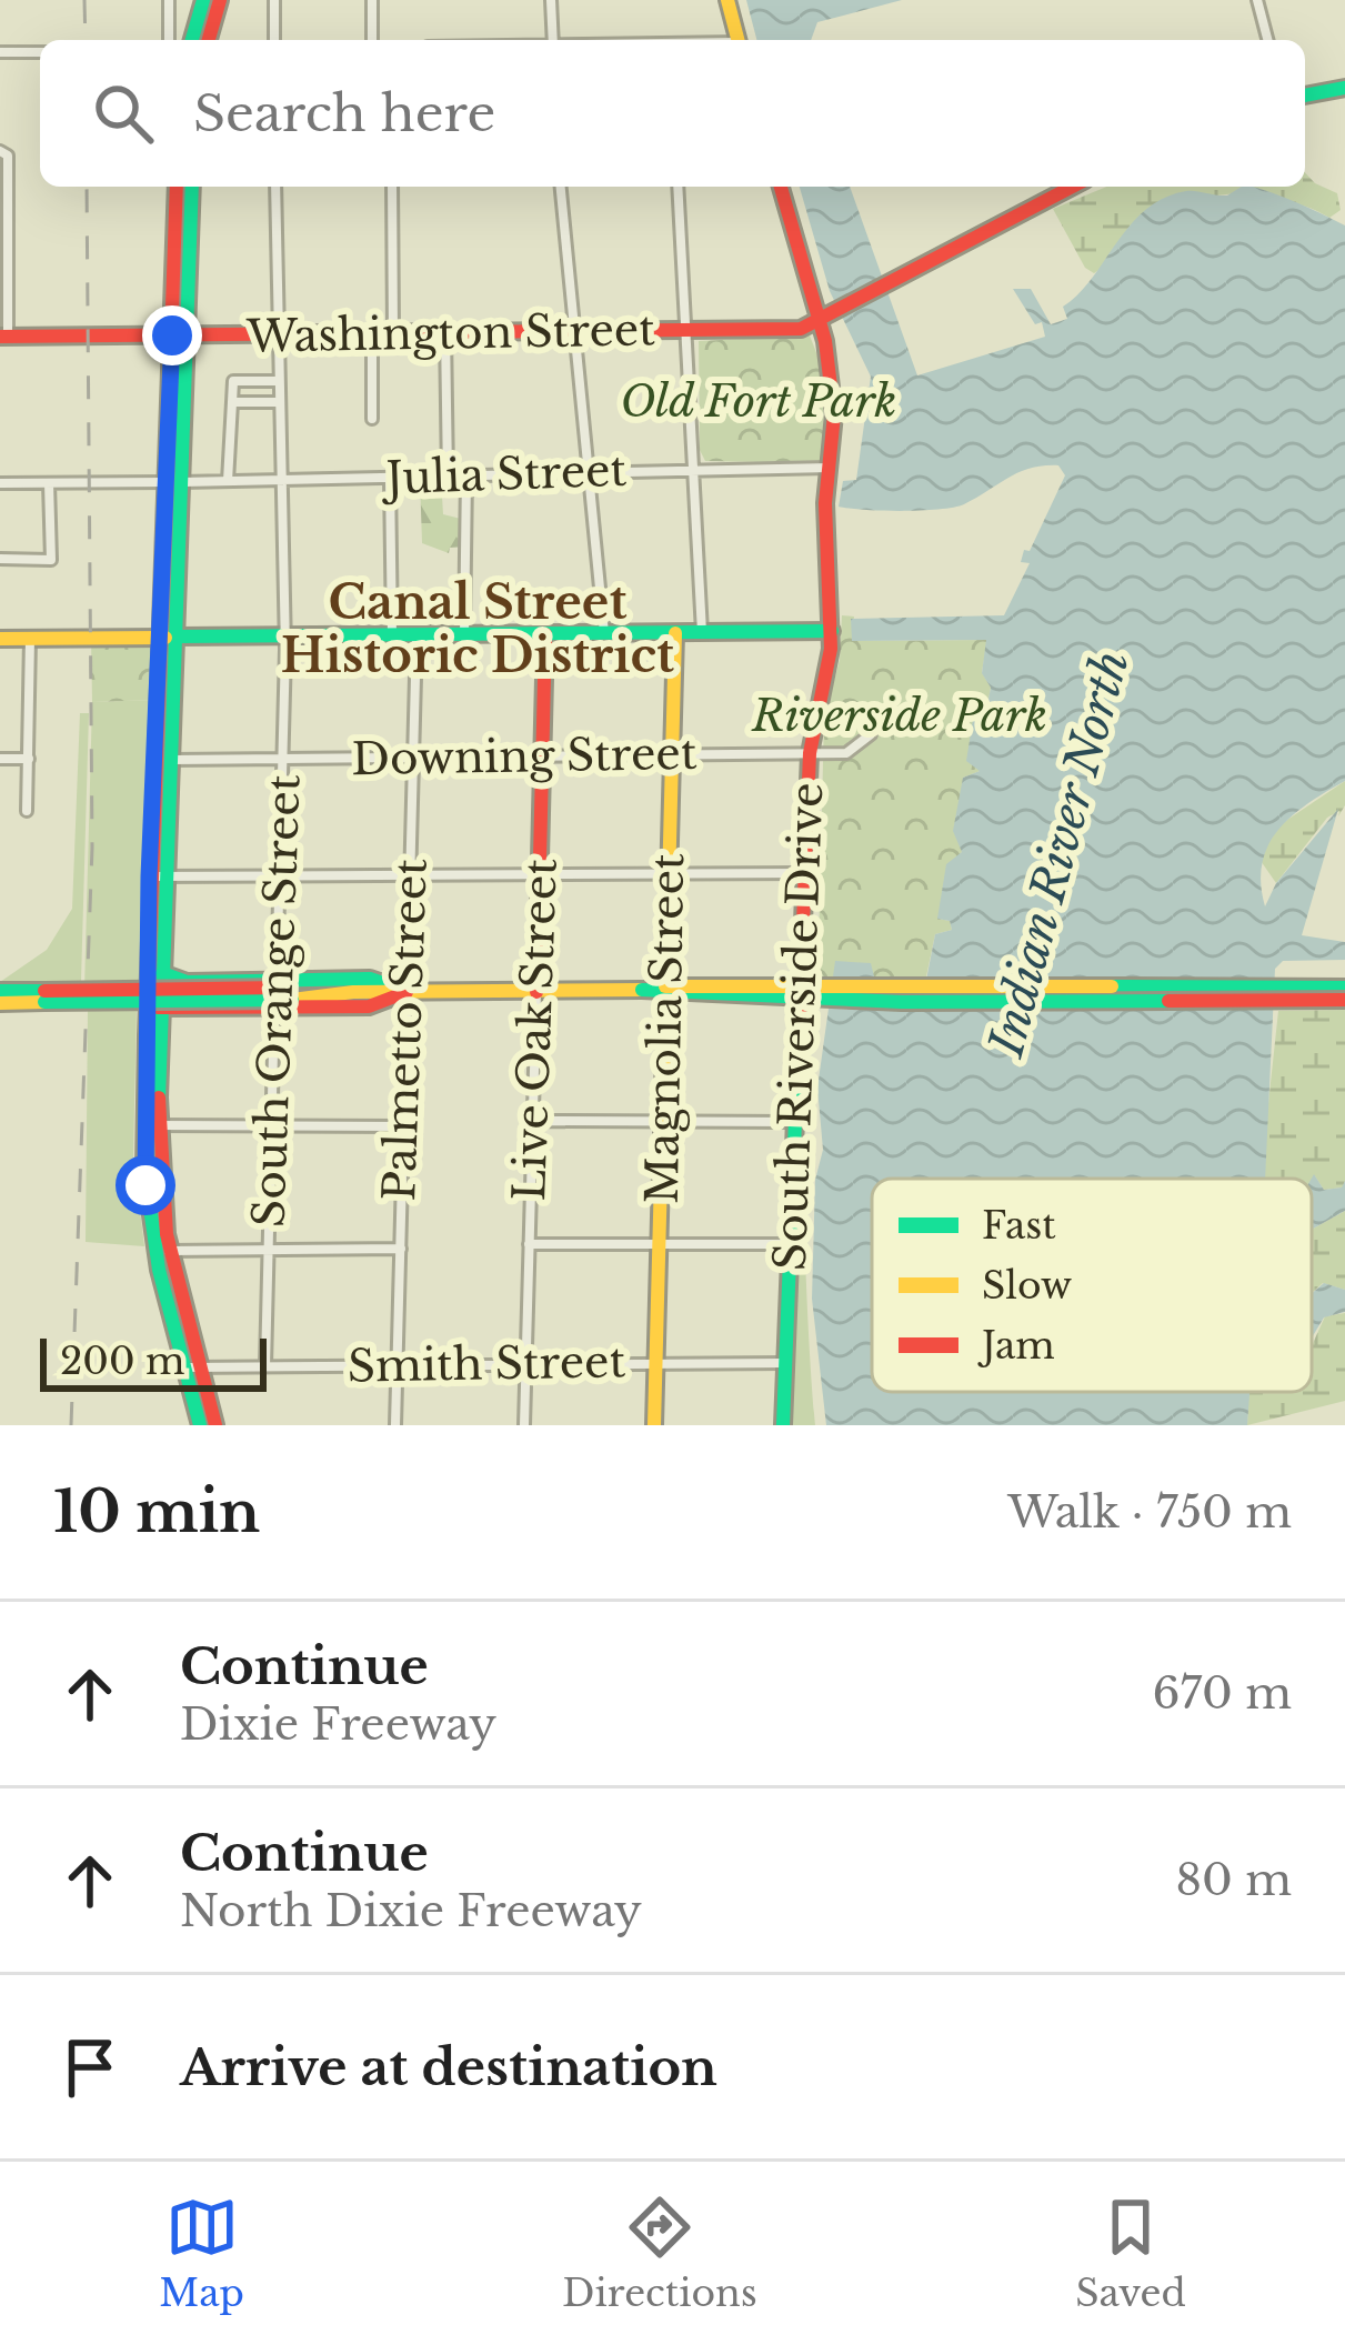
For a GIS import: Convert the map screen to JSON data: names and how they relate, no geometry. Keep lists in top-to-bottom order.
{
  "streets": {
    "main road": [
      "Washington Street",
      "South Riverside Drive",
      "Magnolia Street",
      "Live Oak Street"
    ],
    "street": [
      "Julia Street",
      "Downing Street",
      "South Orange Street",
      "Palmetto Street",
      "Smith Street"
    ]
  },
  "crossings": [
    ["Washington Street", "South Orange Street"],
    ["Washington Street", "South Riverside Drive"],
    ["Julia Street", "South Orange Street"],
    ["Julia Street", "South Riverside Drive"],
    ["Downing Street", "South Orange Street"],
    ["Downing Street", "South Riverside Drive"],
    ["Downing Street", "Magnolia Street"],
    ["Downing Street", "Palmetto Street"],
    ["Downing Street", "Live Oak Street"],
    ["South Orange Street", "Smith Street"],
    ["South Riverside Drive", "Smith Street"],
    ["Magnolia Street", "Smith Street"],
    ["Palmetto Street", "Smith Street"],
    ["Live Oak Street", "Smith Street"]
  ],
  "districts": ["Canal Street Historic District"],
  "water": ["Indian River North"],
  "parks": ["Old Fort Park", "Riverside Park"],
  "legend": ["Fast", "Slow", "Jam"],
  "scale_bar": "200 m",
  "page": {
    "search": "Search here",
    "scale": "200 m",
    "heading": ["10 min", "Walk · 750 m"],
    "list": [
      ["Continue", "Dixie Freeway", "670 m"],
      ["Continue", "North Dixie Freeway", "80 m"],
      "Arrive at destination"
    ],
    "nav": ["Map", "Directions", "Saved"]
  }
}
